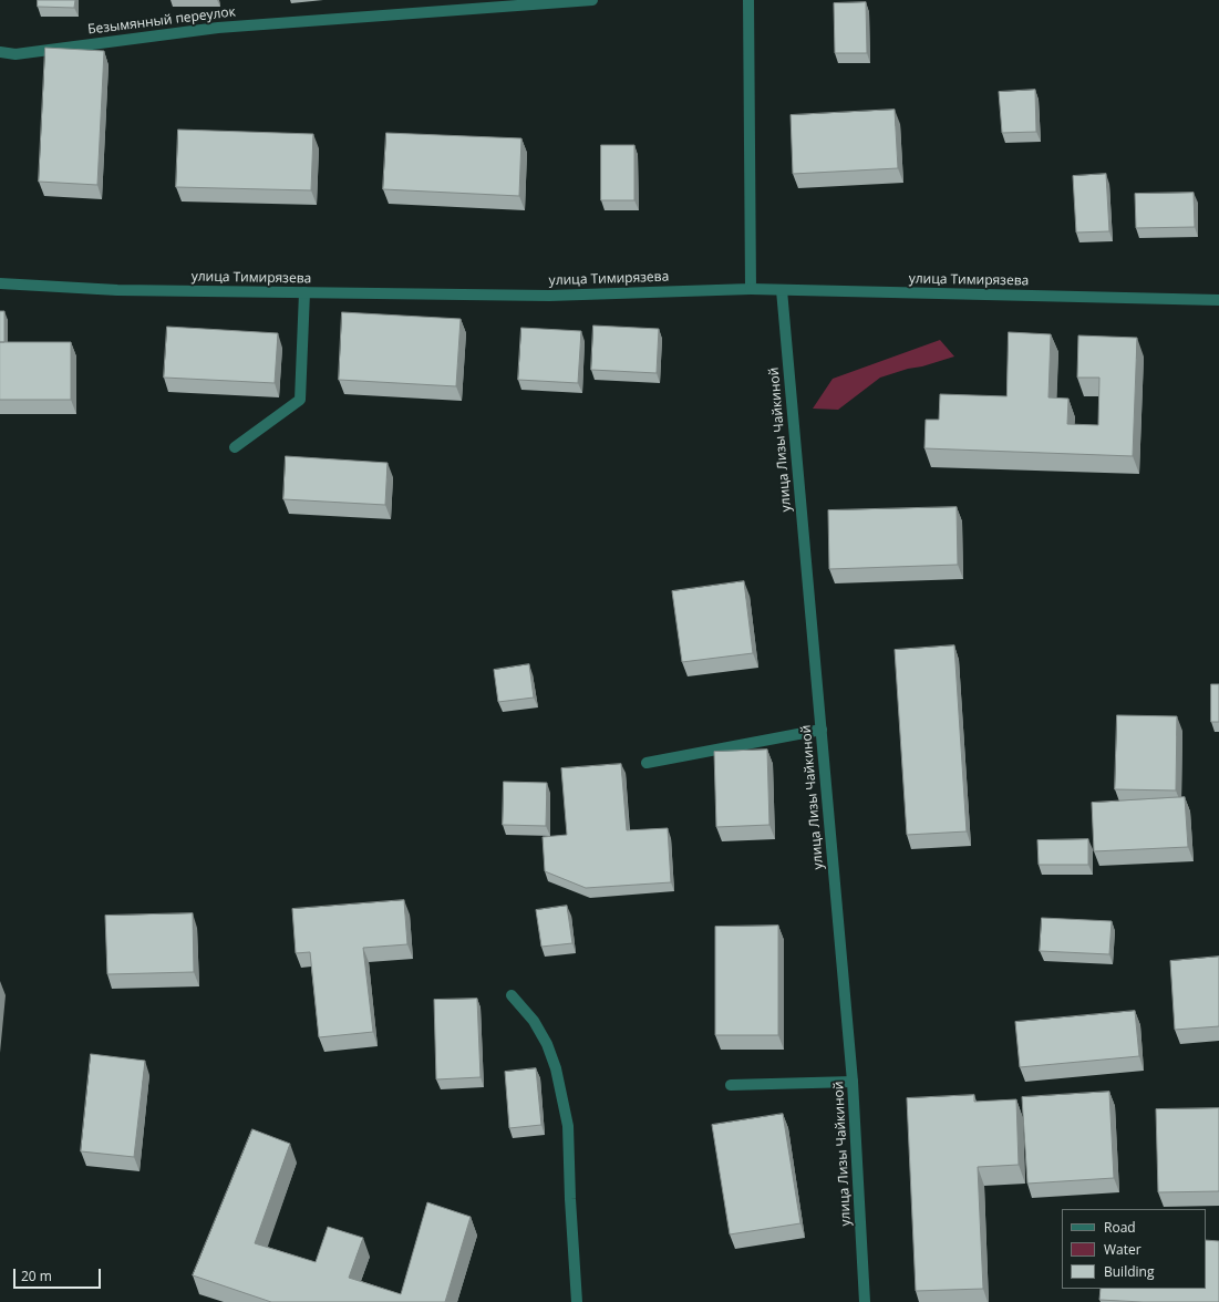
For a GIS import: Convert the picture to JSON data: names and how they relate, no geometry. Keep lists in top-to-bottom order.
{
  "streets": {
    "street": ["Безымянный переулок", "улица Тимирязева", "улица Лизы Чайкиной"]
  },
  "crossings": [
    ["улица Тимирязева", "улица Лизы Чайкиной"]
  ],
  "legend": ["Road", "Water", "Building"],
  "scale_bar": "20 m"
}
